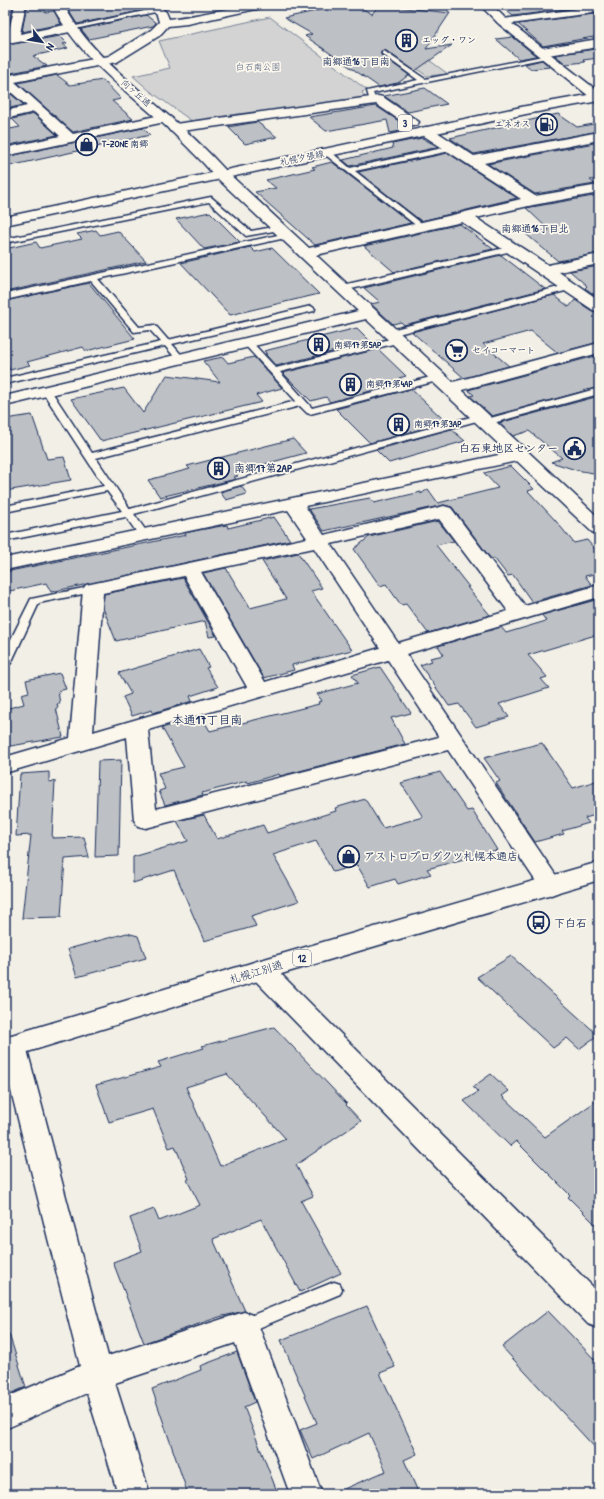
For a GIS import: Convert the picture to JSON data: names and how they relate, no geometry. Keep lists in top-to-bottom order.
{
  "streets": {
    "main road": [
      "向ヶ丘通",
      "3",
      "札幌夕張線",
      "12",
      "札幌江別通"
    ]
  },
  "crossings": [
    ["向ヶ丘通", "札幌夕張線"]
  ],
  "districts": ["南郷通16丁目南", "南郷通16丁目北", "本通17丁目南"],
  "parks": ["白石南公園"],
  "places": {
    "building": [
      "エッグ・ワン",
      "南郷17第5AP",
      "南郷17第4AP",
      "南郷17第3AP",
      "南郷17第2AP"
    ],
    "fuel station": ["エネオス"],
    "shop": ["T-ZONE 南郷", "アストロプロダクツ札幌本通店"],
    "supermarket": ["セイコーマート"],
    "public building": ["白石東地区センター"],
    "bus stop": ["下白石"]
  },
  "north": "bottom right"
}
